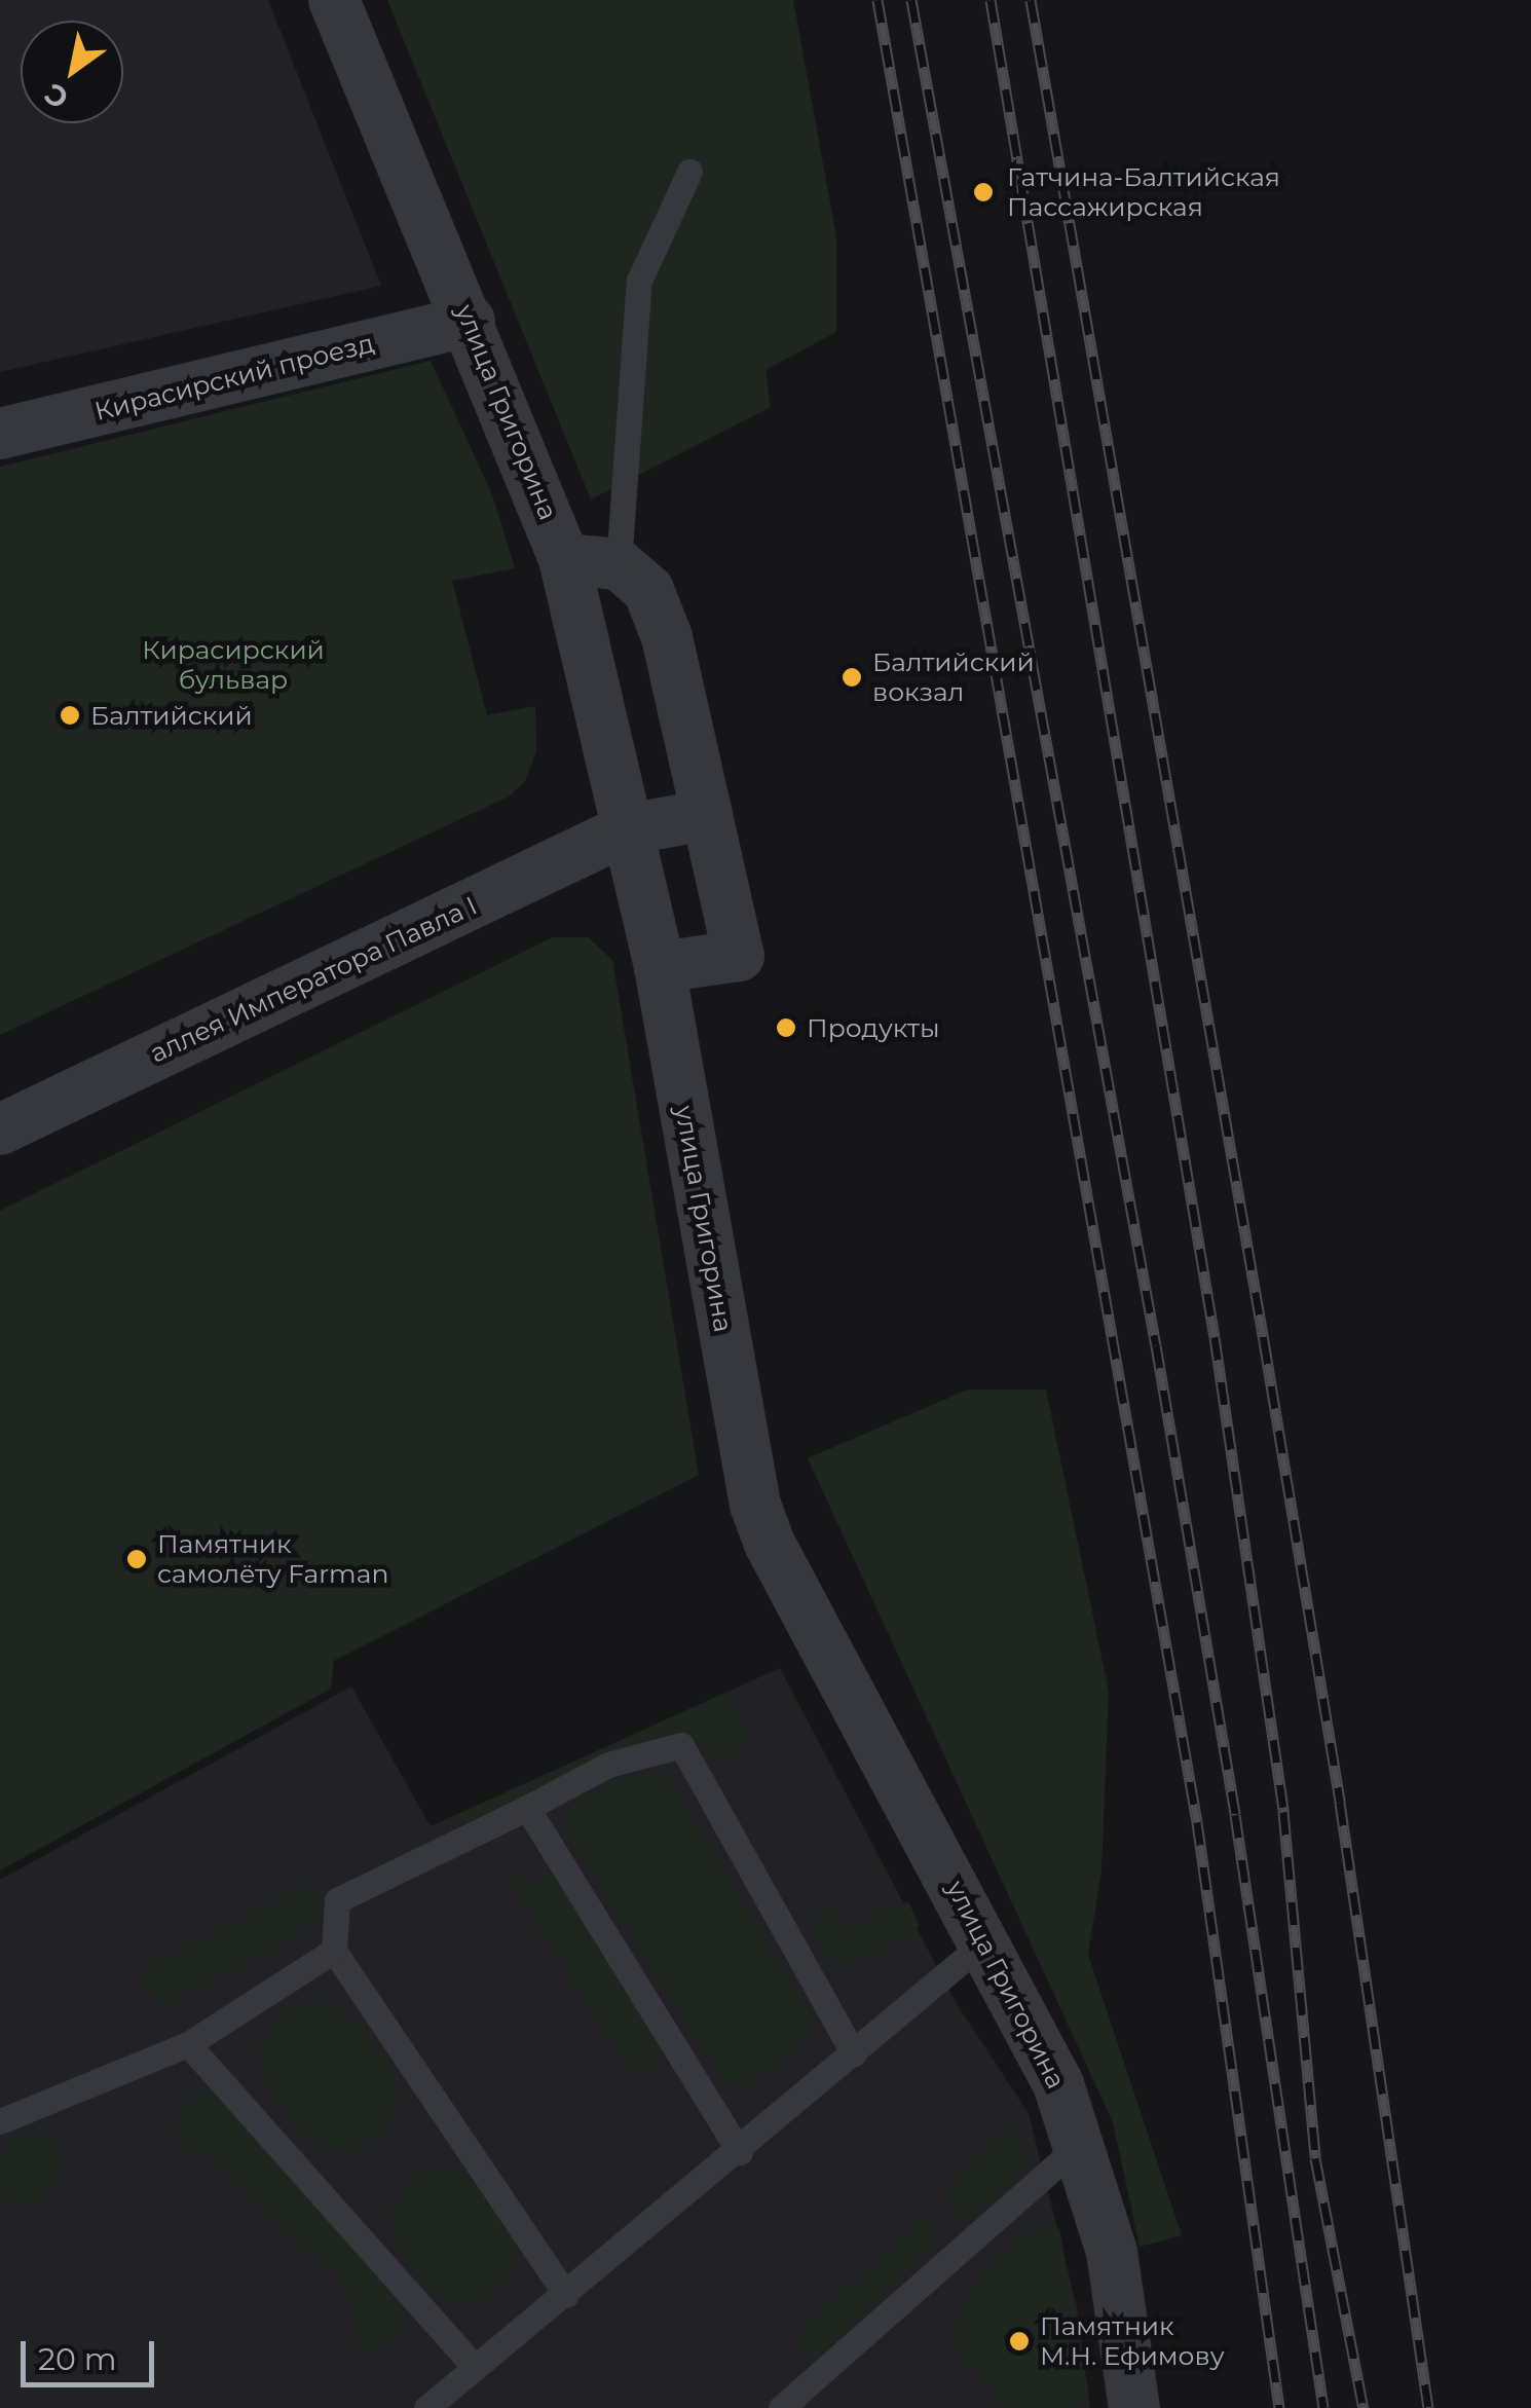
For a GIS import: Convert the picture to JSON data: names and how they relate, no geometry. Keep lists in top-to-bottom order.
{
  "streets": {
    "street": ["Кирасирский проезд", "улица Григорина", "аллея Императора Павла I"]
  },
  "crossings": [
    ["Кирасирский проезд", "улица Григорина"],
    ["улица Григорина", "аллея Императора Павла I"]
  ],
  "parks": ["Кирасирский бульвар"],
  "places": [
    "Гатчина-Балтийская Пассажирская",
    "Балтийский вокзал",
    "Балтийский",
    "Продукты",
    "Памятник самолёту Farman",
    "Памятник М.Н. Ефимову"
  ],
  "scale_bar": "20 m",
  "north": "bottom left"
}
